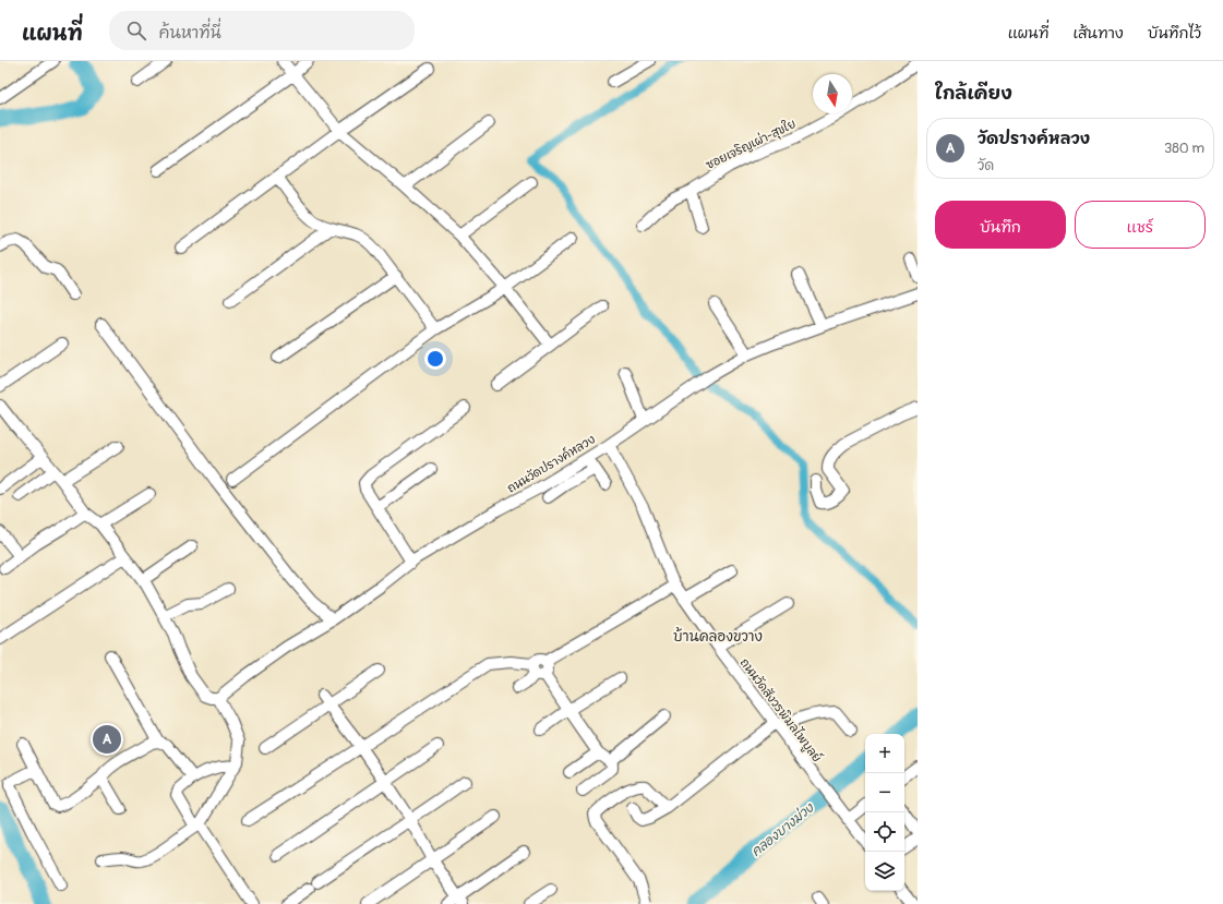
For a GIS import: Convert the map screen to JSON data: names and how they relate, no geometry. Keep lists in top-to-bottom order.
{
  "streets": {
    "street": ["ซอยเจริญเผ่า-สุขใย", "ถนนวัดปรางค์หลวง", "ถนนวัดสังวรพิมลไพบูลย์"]
  },
  "crossings": [
    ["ถนนวัดปรางค์หลวง", "ถนนวัดสังวรพิมลไพบูลย์"]
  ],
  "districts": ["บ้านคลองขวาง"],
  "water": ["คลองบางม่วง"],
  "north": "bottom",
  "page": {
    "header": "แผนที่",
    "search": "ค้นหาที่นี่",
    "nav": ["แผนที่", "เส้นทาง", "บันทึกไว้"],
    "heading": "ใกล้เคียง",
    "list": [
      {
        "mark": "A",
        "name": "วัดปรางค์หลวง",
        "note": "วัด",
        "value": "380 m"
      }
    ],
    "buttons": ["บันทึก", "แชร์"],
    "pins": "A",
    "map_buttons": ["+", "−"]
  }
}
